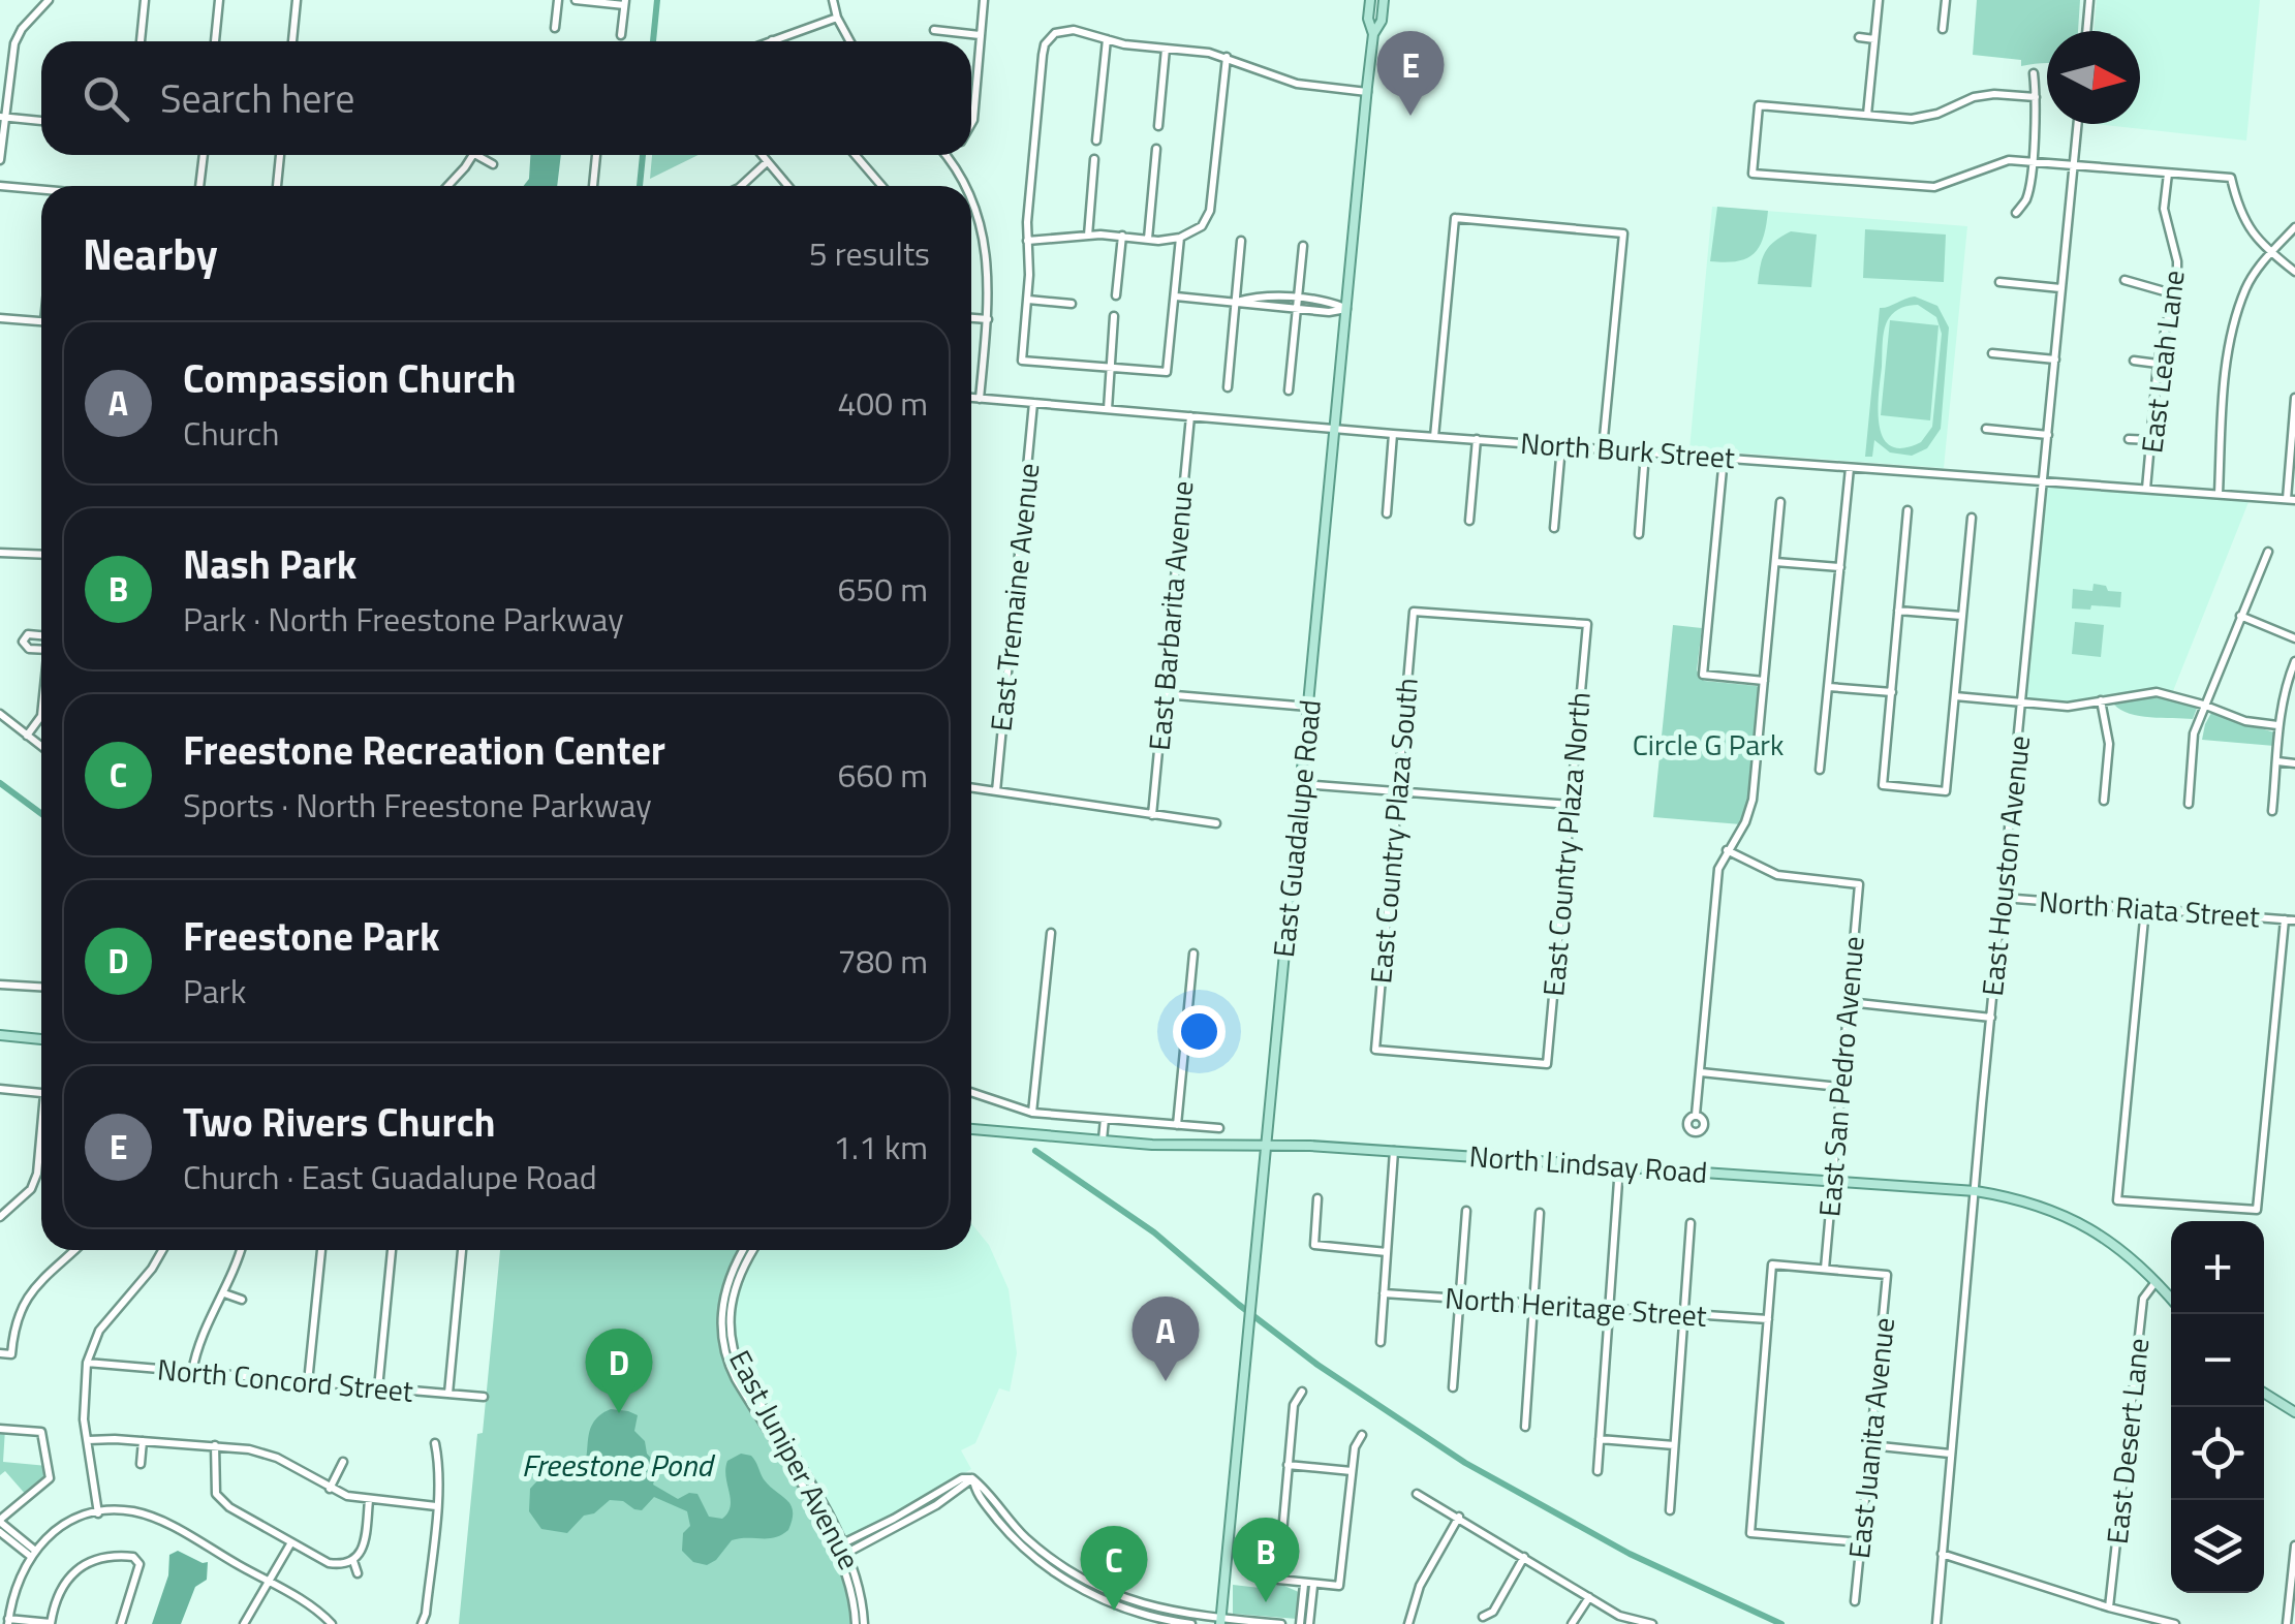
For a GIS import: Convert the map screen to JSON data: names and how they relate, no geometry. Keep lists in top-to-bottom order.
{
  "streets": {
    "main road": ["East Guadalupe Road", "North Lindsay Road"],
    "street": [
      "East Leah Lane",
      "North Burk Street",
      "East Tremaine Avenue",
      "East Barbarita Avenue",
      "East Country Plaza South",
      "East Country Plaza North",
      "East Houston Avenue",
      "North Riata Street",
      "East San Pedro Avenue",
      "North Heritage Street",
      "North Concord Street",
      "East Juanita Avenue",
      "East Desert Lane",
      "East Juniper Avenue"
    ]
  },
  "crossings": [
    ["East Leah Lane", "North Burk Street"],
    ["North Burk Street", "East Tremaine Avenue"],
    ["North Burk Street", "East Barbarita Avenue"],
    ["North Burk Street", "East Guadalupe Road"],
    ["North Burk Street", "East Houston Avenue"],
    ["East Guadalupe Road", "North Lindsay Road"],
    ["East Country Plaza South", "East Country Plaza North"],
    ["East Houston Avenue", "North Riata Street"],
    ["East Houston Avenue", "North Lindsay Road"],
    ["East San Pedro Avenue", "North Lindsay Road"],
    ["East San Pedro Avenue", "East Juanita Avenue"],
    ["North Lindsay Road", "East Desert Lane"]
  ],
  "water": ["Freestone Pond"],
  "parks": ["Circle G Park"],
  "north": "right",
  "page": {
    "pins": [
      "E",
      "A",
      "D",
      "B",
      "C"
    ],
    "search": "Search here",
    "heading": ["Nearby", "5 results"],
    "list": [
      {
        "mark": "A",
        "name": "Compassion Church",
        "note": "Church",
        "value": "400 m"
      },
      {
        "mark": "B",
        "name": "Nash Park",
        "note": "Park · North Freestone Parkway",
        "value": "650 m"
      },
      {
        "mark": "C",
        "name": "Freestone Recreation Center",
        "note": "Sports · North Freestone Parkway",
        "value": "660 m"
      },
      {
        "mark": "D",
        "name": "Freestone Park",
        "note": "Park",
        "value": "780 m"
      },
      {
        "mark": "E",
        "name": "Two Rivers Church",
        "note": "Church · East Guadalupe Road",
        "value": "1.1 km"
      }
    ],
    "map_buttons": ["+", "−"]
  }
}
